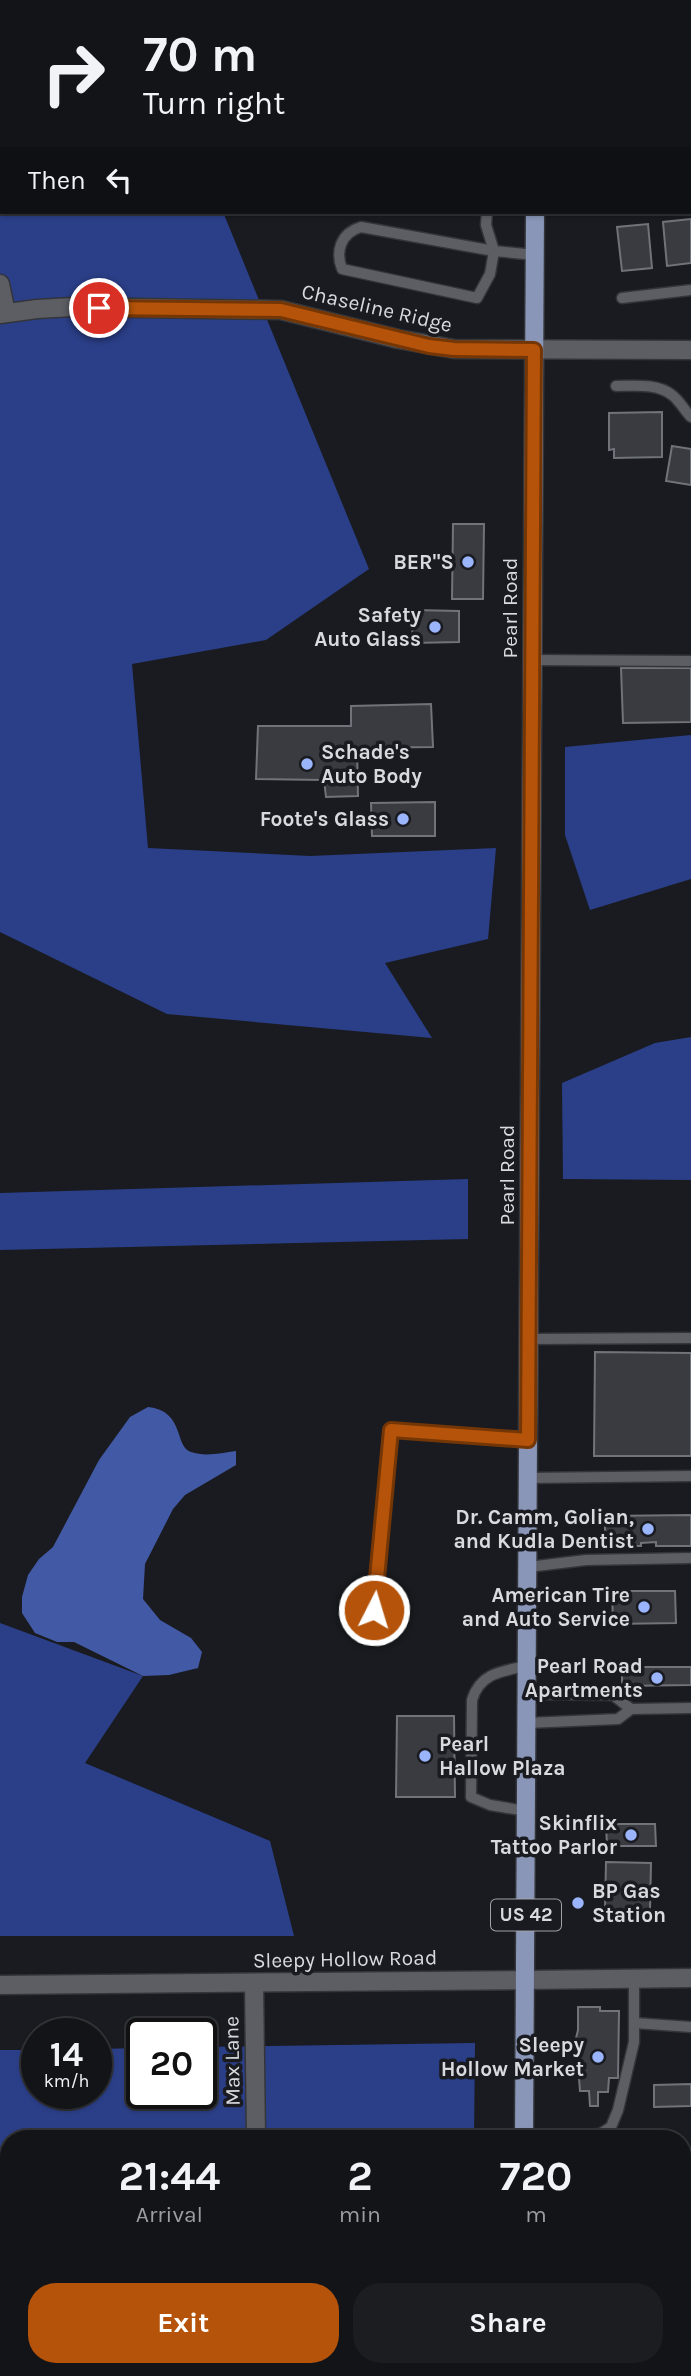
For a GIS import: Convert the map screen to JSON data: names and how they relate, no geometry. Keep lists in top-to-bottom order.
{
  "streets": {
    "main road": ["Pearl Road", "US 42"],
    "street": ["Chaseline Ridge", "Sleepy Hollow Road", "Max Lane"]
  },
  "crossings": [
    ["Chaseline Ridge", "Pearl Road"],
    ["Pearl Road", "Sleepy Hollow Road"],
    ["Sleepy Hollow Road", "Max Lane"]
  ],
  "places": [
    "BER\"S",
    "Safety Auto Glass",
    "Schade's Auto Body",
    "Foote's Glass",
    "Dr. Camm, Golian, and Kudla Dentist",
    "American Tire and Auto Service",
    "Pearl Road Apartments",
    "Pearl Hallow Plaza",
    "Skinflix Tattoo Parlor",
    "BP Gas Station",
    "Sleepy Hollow Market"
  ],
  "page": {
    "turn": ["70 m", "Turn right"],
    "then": "Then",
    "speed": "14 km/h",
    "limit": "20",
    "eta": [
      "21:44",
      "Arrival",
      "2",
      "min",
      "720",
      "m"
    ],
    "buttons": ["Exit", "Share"]
  }
}
